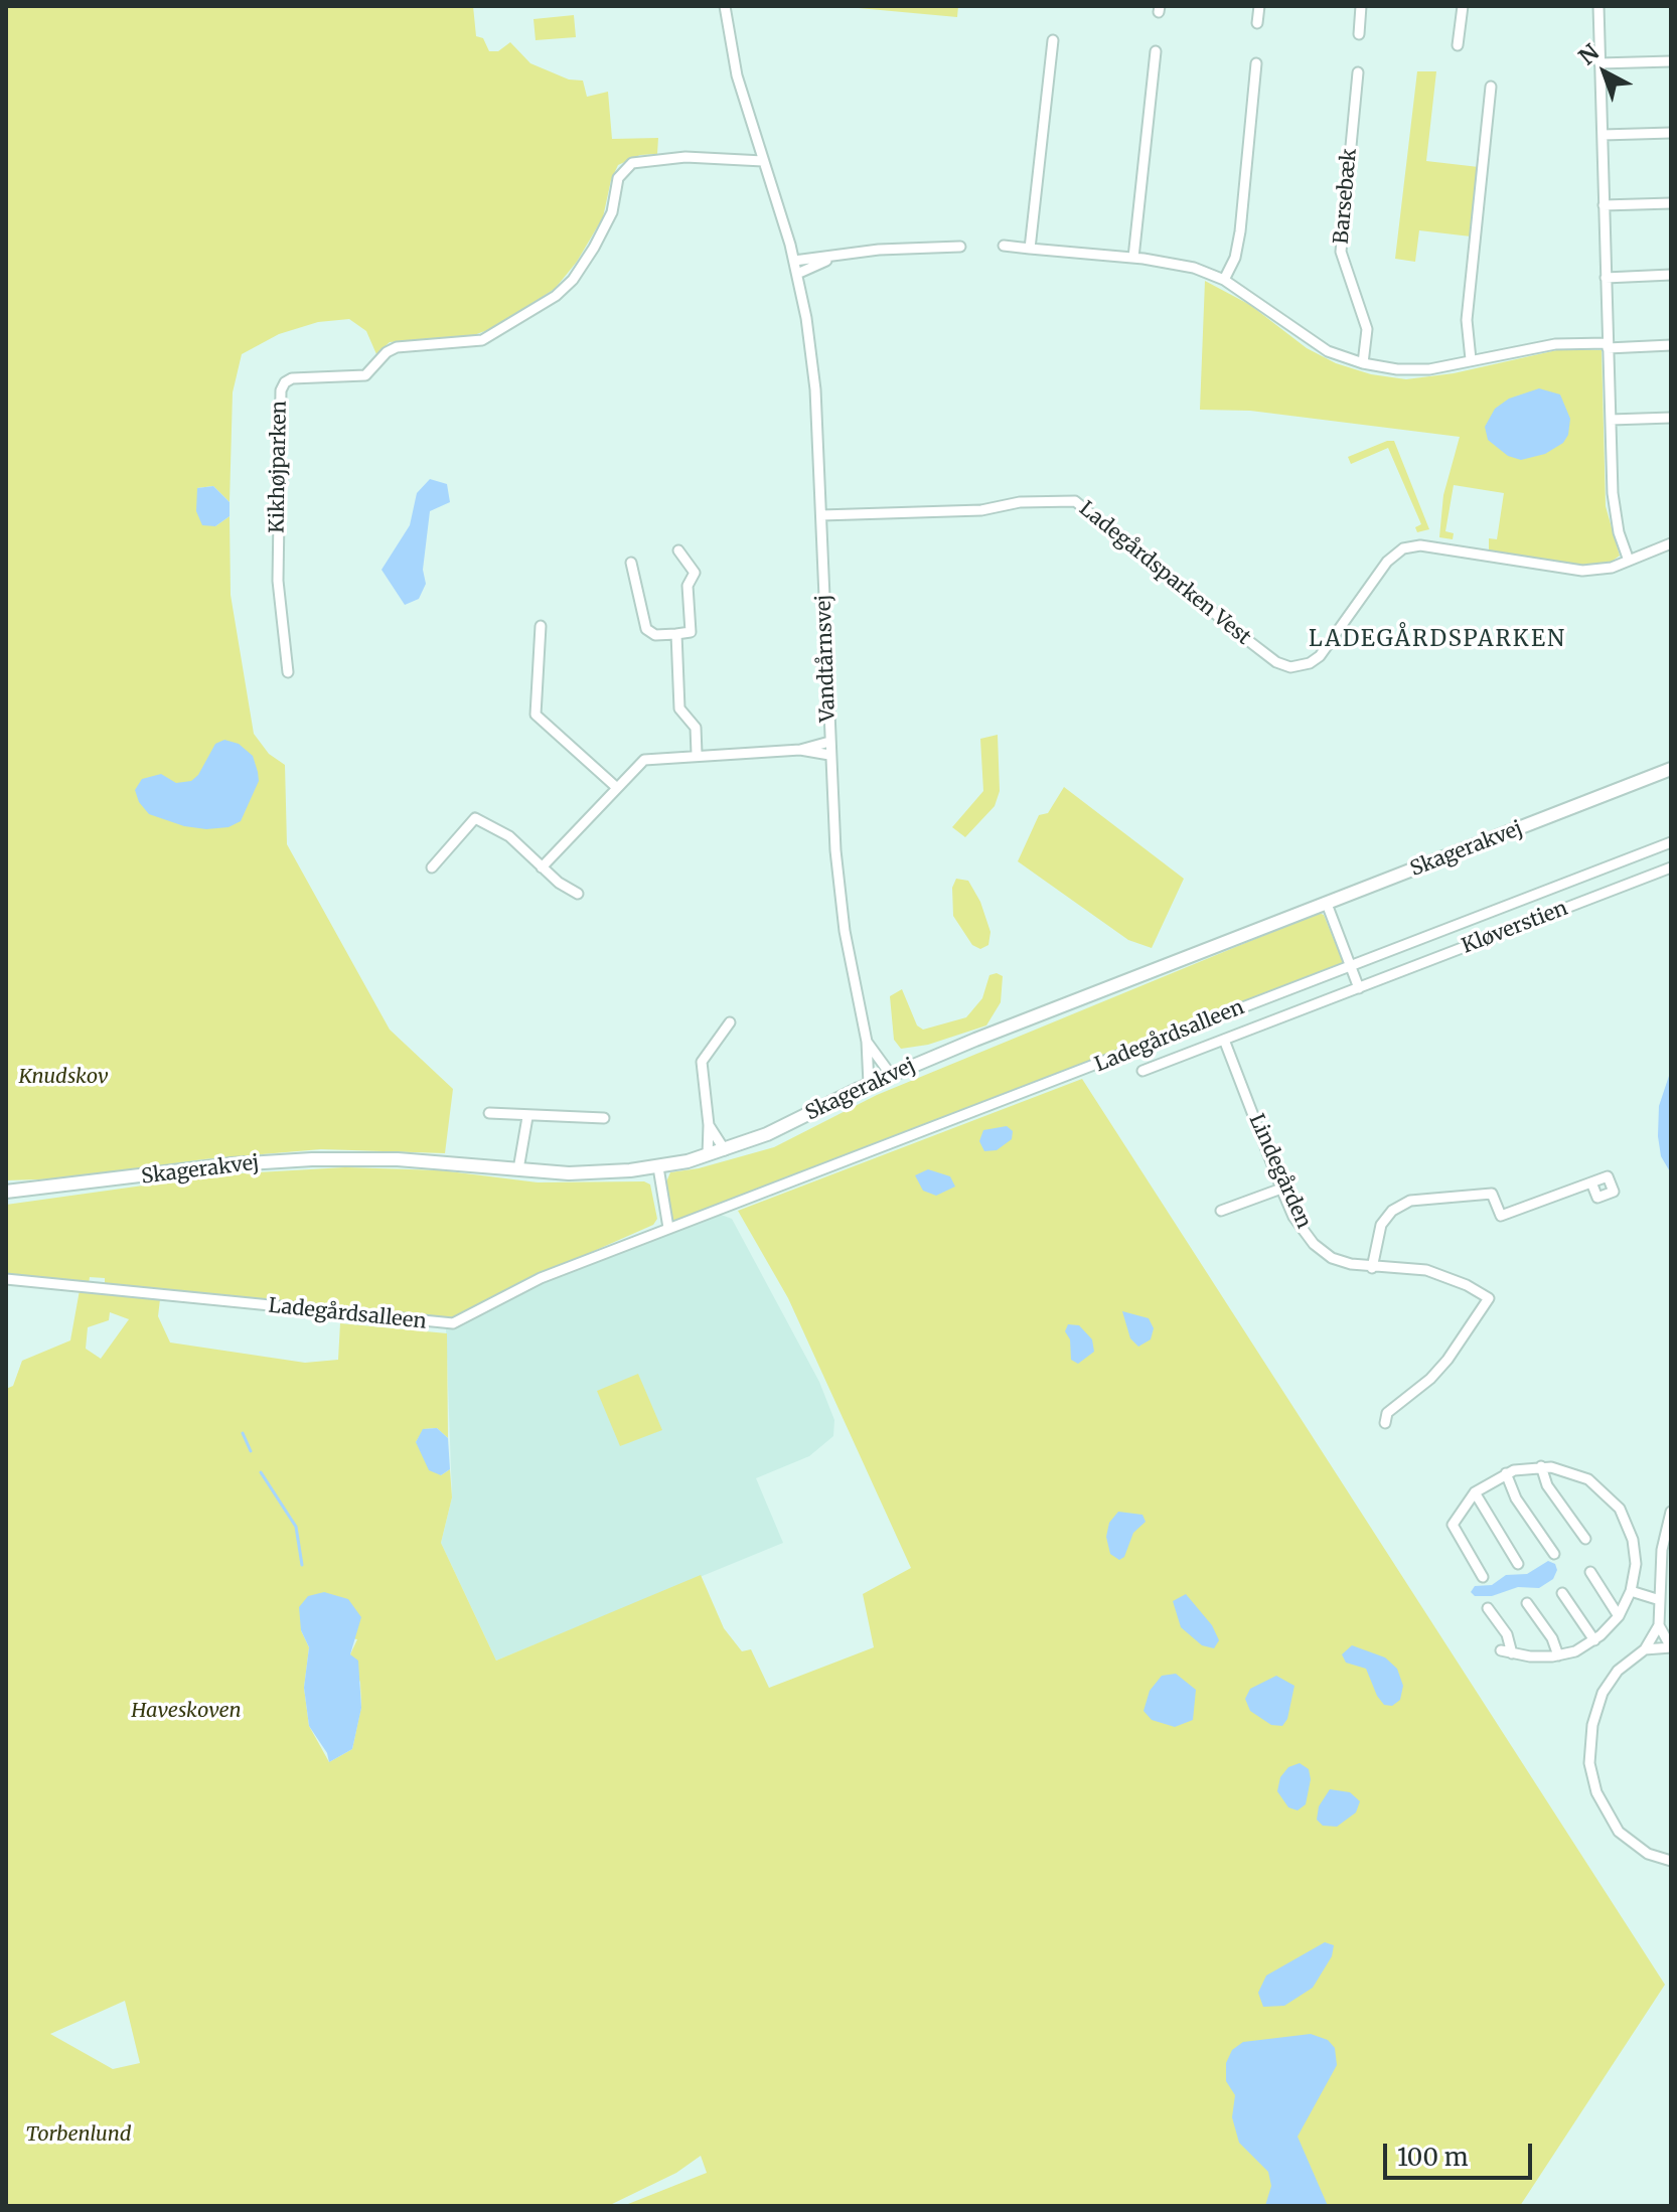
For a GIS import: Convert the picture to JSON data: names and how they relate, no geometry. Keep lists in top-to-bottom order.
{
  "streets": {
    "street": [
      "Barsebæk",
      "Kikhøjparken",
      "Ladegårdsparken Vest",
      "Vandtårnsvej",
      "Skagerakvej",
      "Kløverstien",
      "Ladegårdsalleen",
      "Lindegården"
    ]
  },
  "crossings": [
    ["Kikhøjparken", "Vandtårnsvej"],
    ["Ladegårdsparken Vest", "Vandtårnsvej"],
    ["Vandtårnsvej", "Skagerakvej"],
    ["Kløverstien", "Lindegården"]
  ],
  "districts": ["LADEGÅRDSPARKEN"],
  "parks": ["Knudskov", "Haveskoven", "Torbenlund"],
  "scale_bar": "100 m",
  "north": "top left"
}
